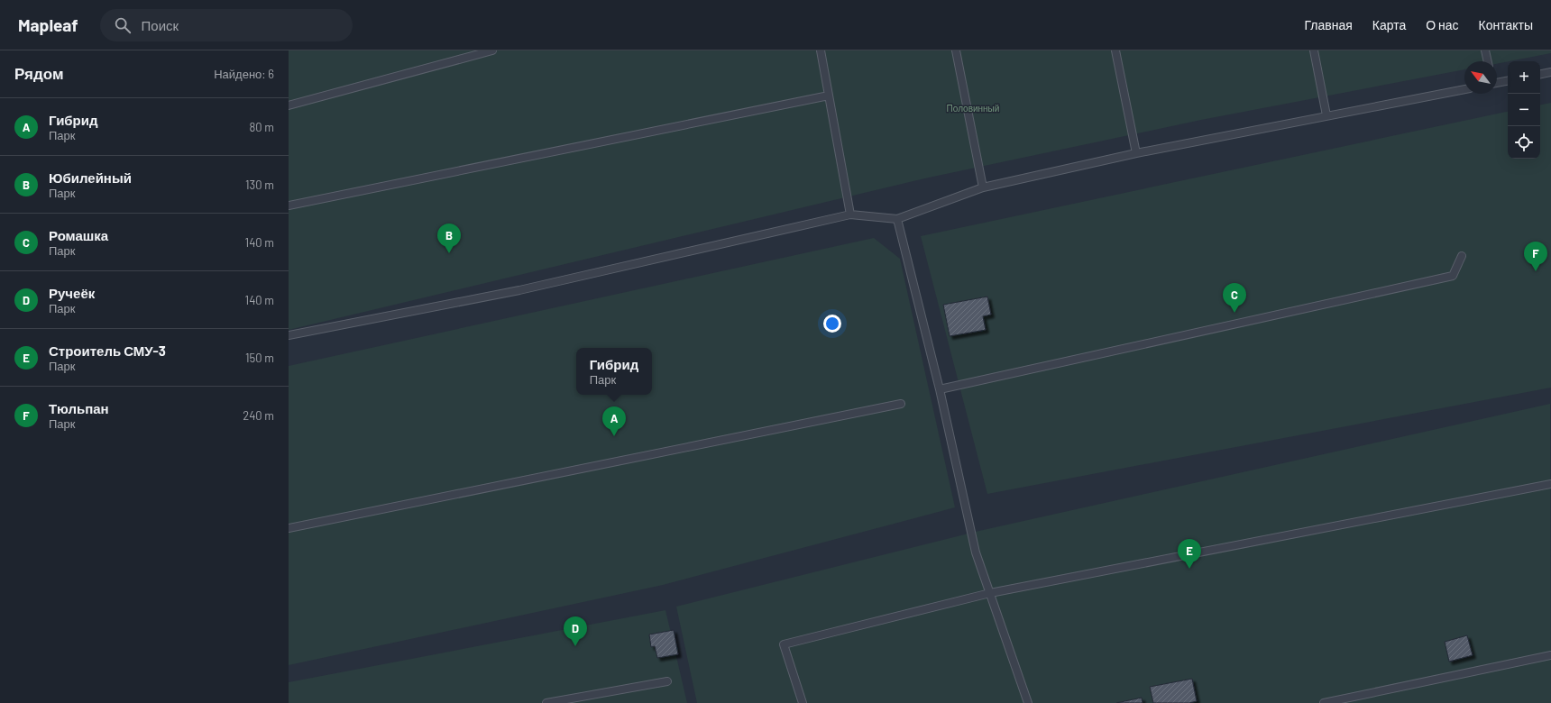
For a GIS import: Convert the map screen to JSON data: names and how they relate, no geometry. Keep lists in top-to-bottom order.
{
  "parks": ["Половинный"],
  "north": "top left",
  "page": {
    "header": "Mapleaf",
    "search": "Поиск",
    "nav": [
      "Главная",
      "Карта",
      "О нас",
      "Контакты"
    ],
    "heading": ["Рядом", "Найдено: 6"],
    "map_buttons": ["+", "−"],
    "list": [
      {
        "mark": "A",
        "name": "Гибрид",
        "note": "Парк",
        "value": "80 m"
      },
      {
        "mark": "B",
        "name": "Юбилейный",
        "note": "Парк",
        "value": "130 m"
      },
      {
        "mark": "C",
        "name": "Ромашка",
        "note": "Парк",
        "value": "140 m"
      },
      {
        "mark": "D",
        "name": "Ручеёк",
        "note": "Парк",
        "value": "140 m"
      },
      {
        "mark": "E",
        "name": "Строитель СМУ-3",
        "note": "Парк",
        "value": "150 m"
      },
      {
        "mark": "F",
        "name": "Тюльпан",
        "note": "Парк",
        "value": "240 m"
      }
    ],
    "pins": [
      "B",
      "F",
      "C",
      "A",
      "E",
      "D"
    ],
    "popup": ["Гибрид", "Парк"]
  }
}
